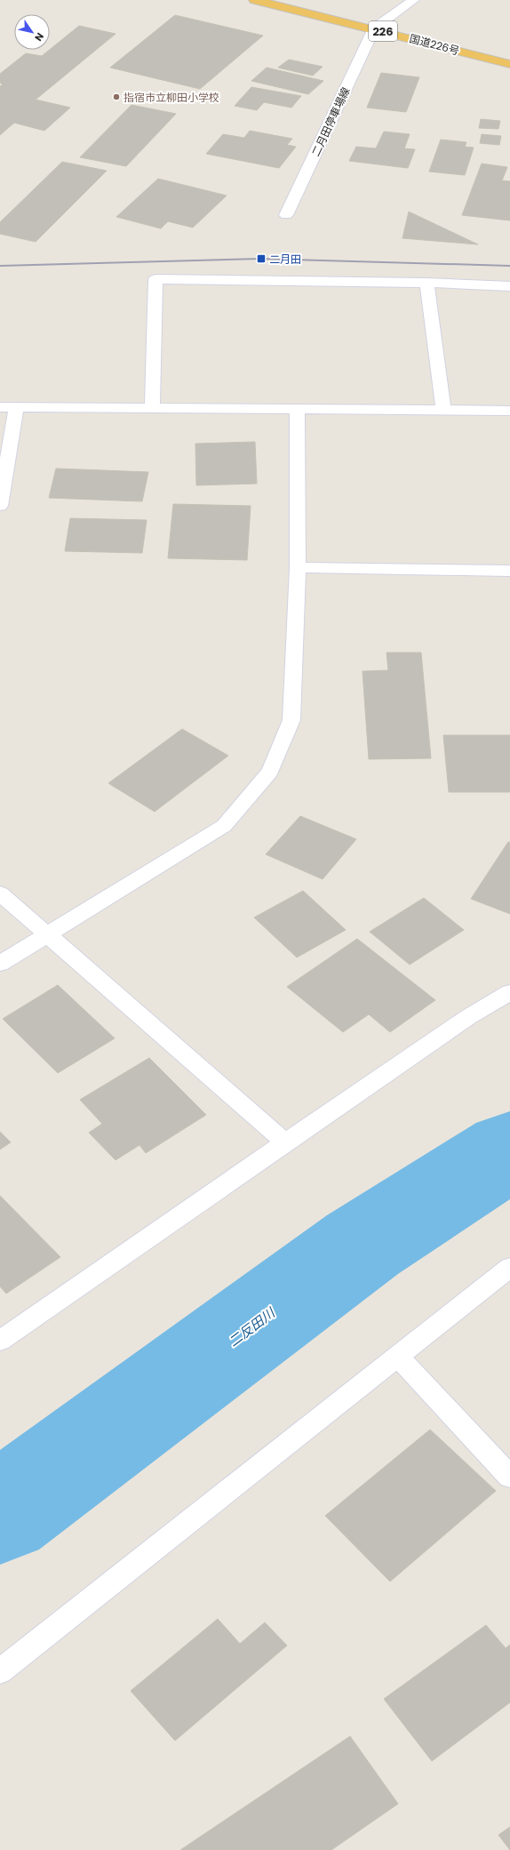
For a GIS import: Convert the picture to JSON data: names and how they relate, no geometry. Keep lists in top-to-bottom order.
{
  "streets": {
    "highway": ["226", "国道226号"],
    "street": ["二月田停車場線"]
  },
  "crossings": [
    ["国道226号", "二月田停車場線"]
  ],
  "water": ["二反田川"],
  "places": {
    "other": ["指宿市立柳田小学校"],
    "transit": ["二月田"]
  },
  "north": "bottom right"
}
